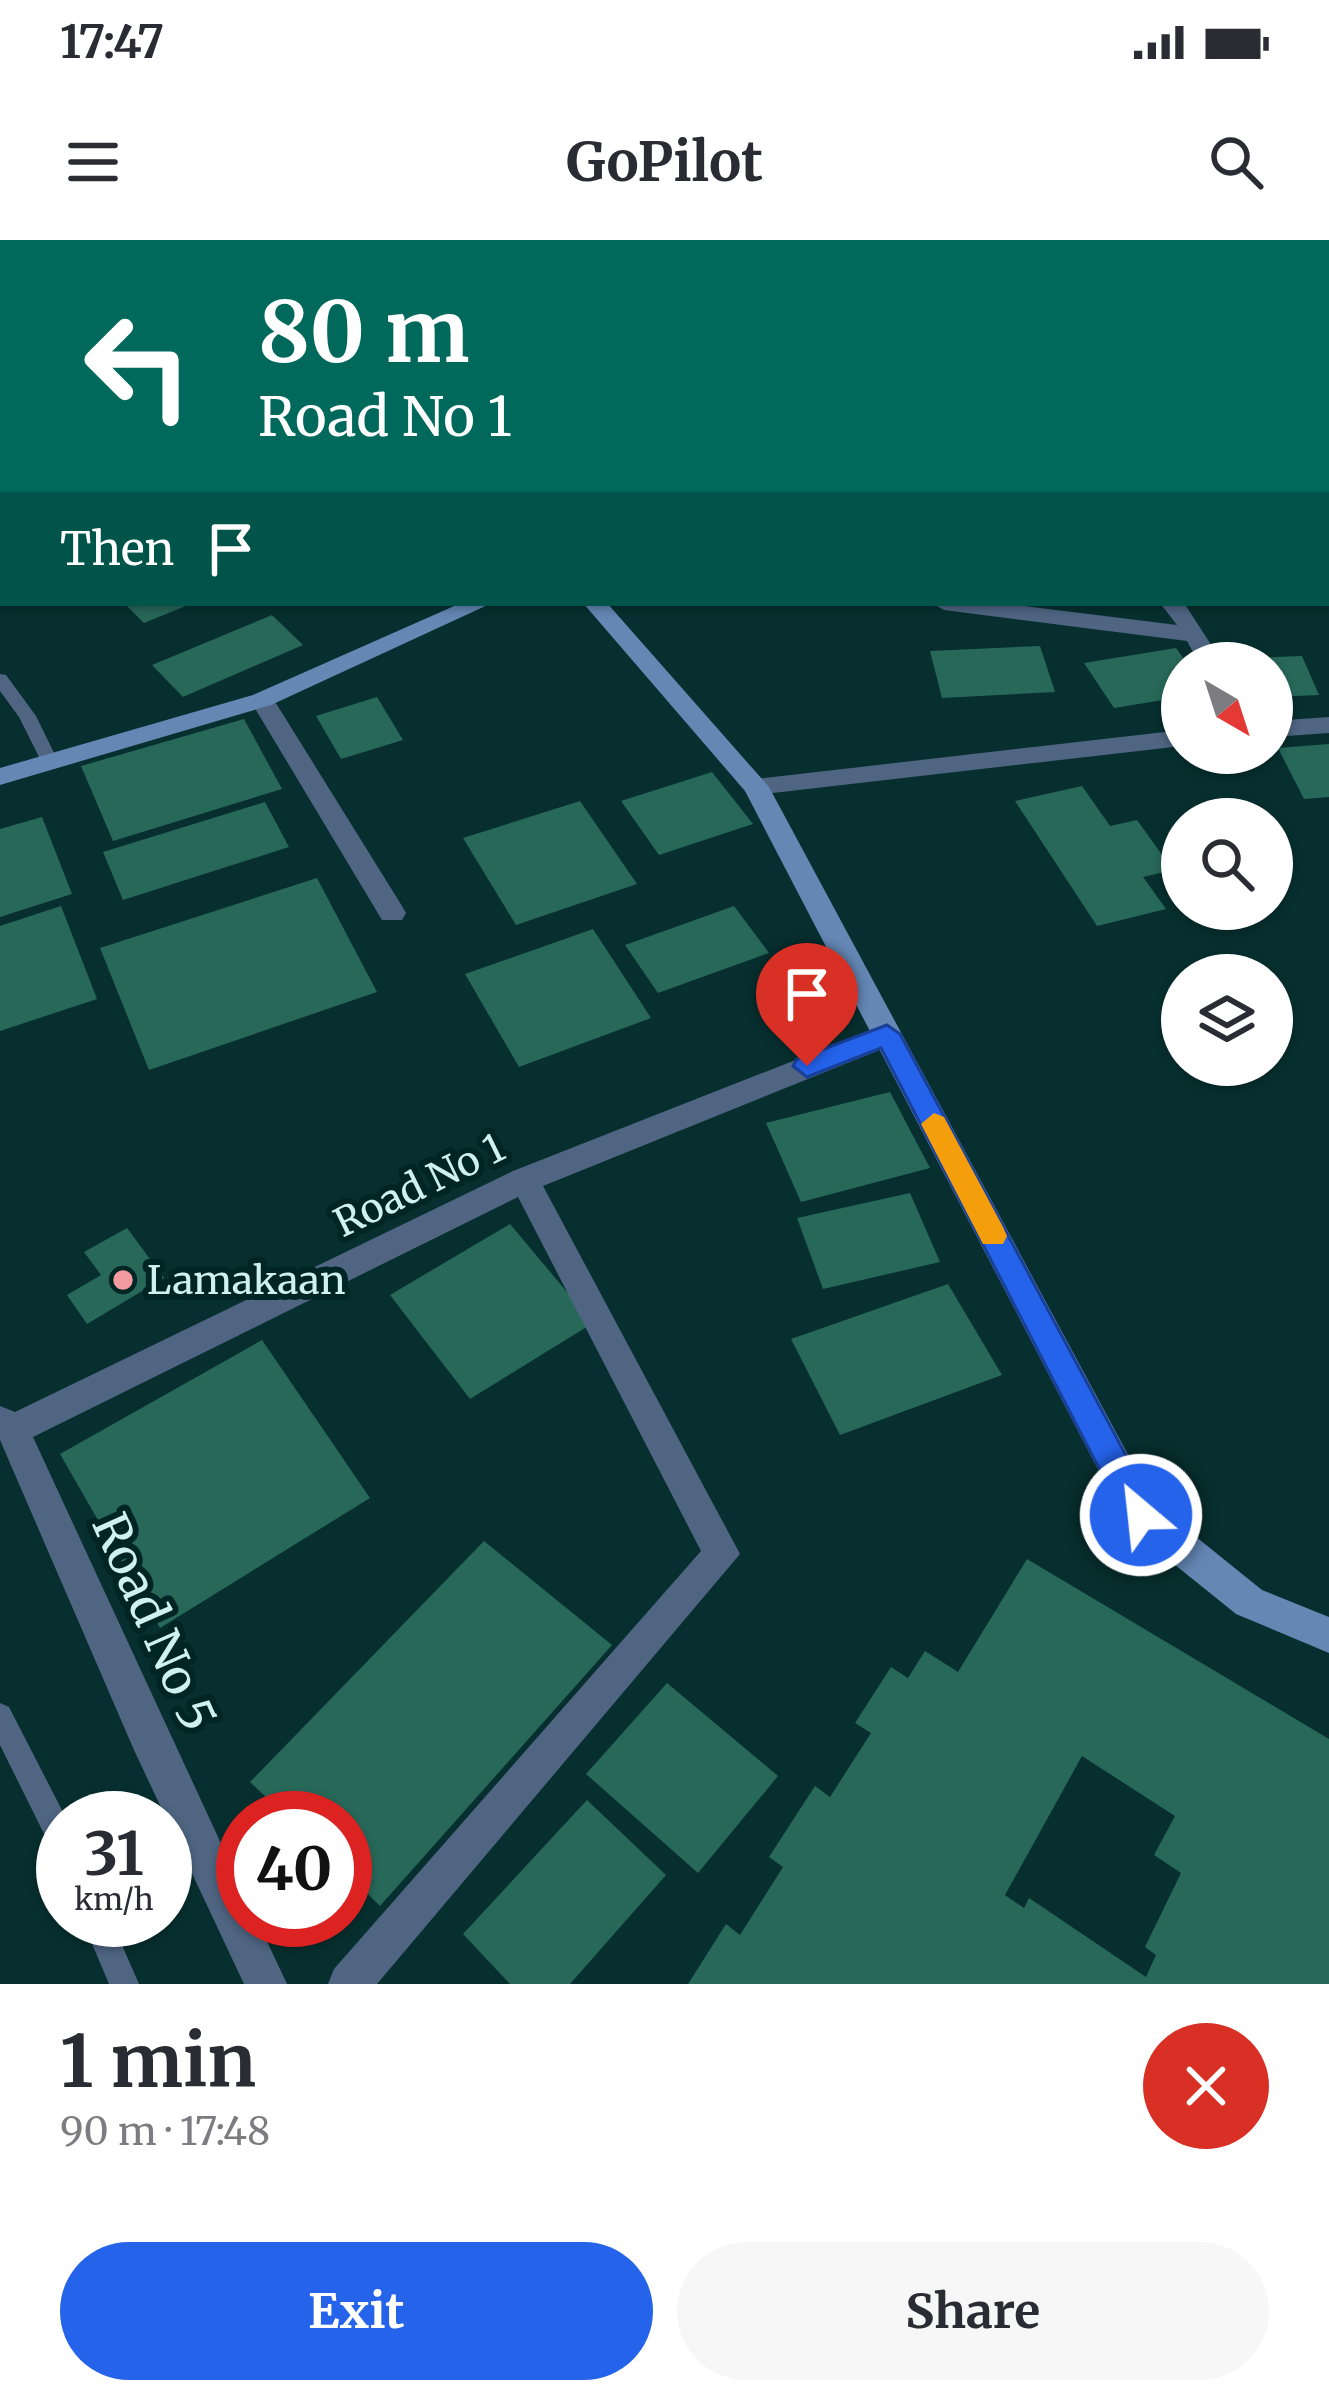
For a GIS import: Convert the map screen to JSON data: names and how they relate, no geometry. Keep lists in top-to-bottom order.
{
  "streets": {
    "street": ["Road No 1", "Road No 5"]
  },
  "crossings": [
    ["Road No 1", "Road No 5"]
  ],
  "places": ["Lamakaan"],
  "north": "bottom right",
  "page": {
    "status": "17:47",
    "header": "GoPilot",
    "turn": ["80 m", "Road No 1"],
    "then": "Then",
    "speed": "31 km/h",
    "limit": "40",
    "heading": ["1 min", "90 m · 17:48"],
    "buttons": ["Exit", "Share"]
  }
}
